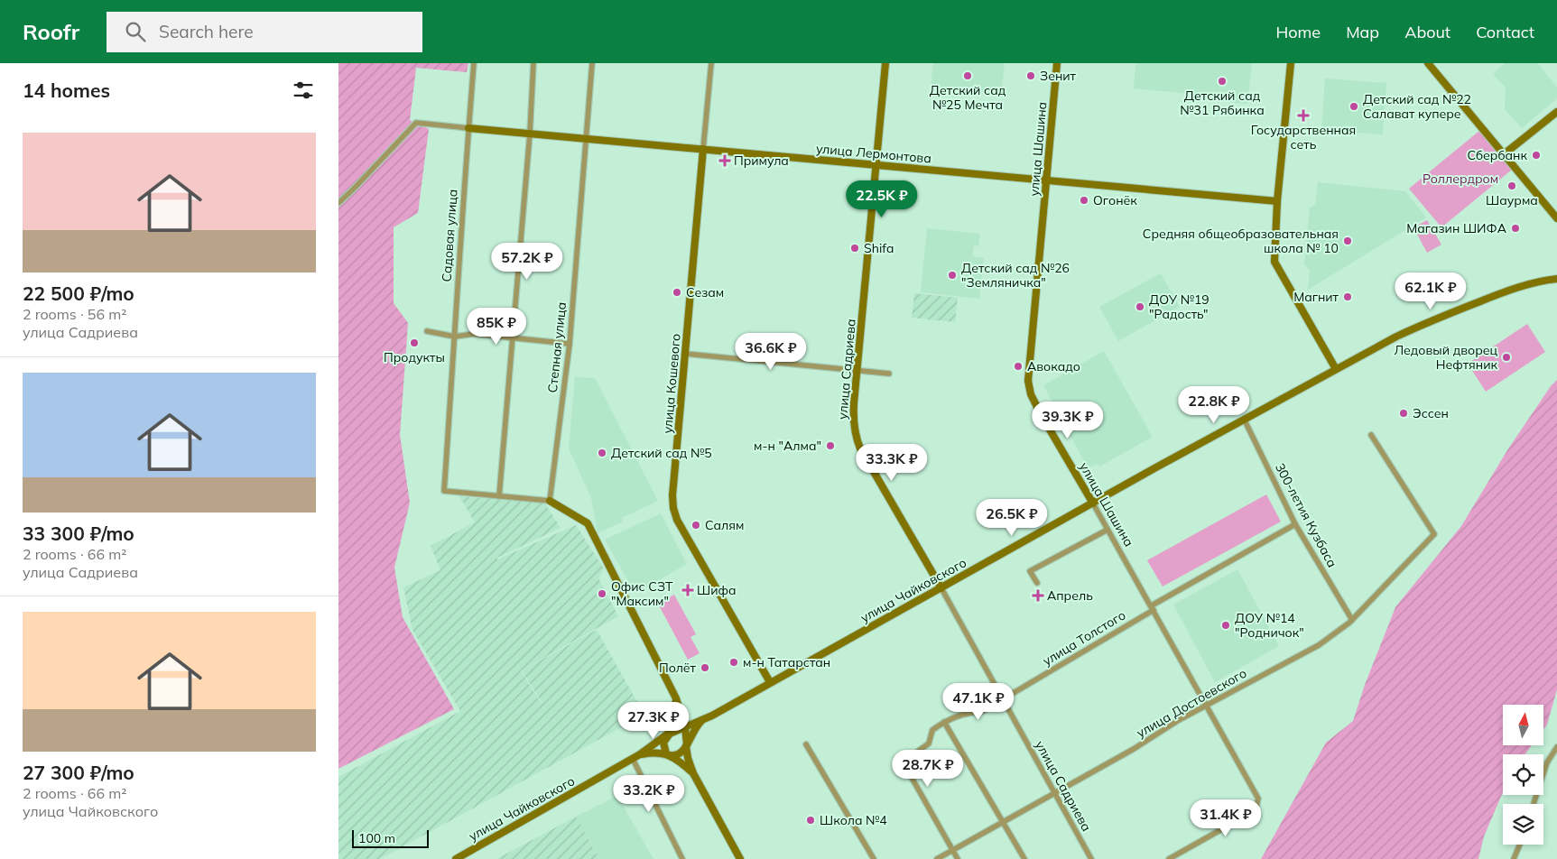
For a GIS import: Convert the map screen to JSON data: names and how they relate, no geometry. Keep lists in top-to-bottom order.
{
  "streets": {
    "street": [
      "улица Шашина",
      "улица Лермонтова",
      "Садовая улица",
      "Степная улица",
      "улица Садриева",
      "улица Кошевого",
      "300-летия Кузбаса",
      "улица Чайковского",
      "улица Толстого",
      "улица Достоевского"
    ]
  },
  "crossings": [
    ["улица Шашина", "улица Лермонтова"],
    ["улица Шашина", "улица Чайковского"],
    ["улица Шашина", "улица Толстого"],
    ["улица Шашина", "улица Достоевского"],
    ["улица Лермонтова", "Садовая улица"],
    ["улица Лермонтова", "Степная улица"],
    ["улица Лермонтова", "улица Садриева"],
    ["улица Лермонтова", "улица Кошевого"],
    ["улица Садриева", "улица Чайковского"],
    ["улица Садриева", "улица Толстого"],
    ["улица Садриева", "улица Достоевского"],
    ["улица Кошевого", "улица Чайковского"],
    ["300-летия Кузбаса", "улица Чайковского"],
    ["300-летия Кузбаса", "улица Толстого"],
    ["300-летия Кузбаса", "улица Достоевского"]
  ],
  "parks": ["Роллердром"],
  "places": {
    "other": [
      "Детский сад №25 Мечта",
      "Зенит",
      "Детский сад №31 Рябинка",
      "Детский сад №22 Салават купере",
      "Сбербанк",
      "Шаурма",
      "Огонёк",
      "Магазин ШИФА",
      "Средняя общеобразовательная школа № 10",
      "Shifa",
      "Детский сад №26 \"Земляничка\"",
      "Сезам",
      "Магнит",
      "ДОУ №19 \"Радость\"",
      "Продукты",
      "Ледовый дворец Нефтяник",
      "Авокадо",
      "Эссен",
      "м-н \"Алма\"",
      "Детский сад №5",
      "Салям",
      "Офис СЗТ \"Максим\"",
      "ДОУ №14 \"Родничок\"",
      "м-н Татарстан",
      "Полёт",
      "Школа №4"
    ],
    "health": [
      "Государственная сеть",
      "Примула",
      "Шифа",
      "Апрель"
    ]
  },
  "scale_bar": "100 m",
  "north": "top",
  "page": {
    "header": "Roofr",
    "search": "Search here",
    "nav": [
      "Home",
      "Map",
      "About",
      "Contact"
    ],
    "heading": "14 homes",
    "list": [
      {
        "name": "22 500 ₽/mo",
        "note": "2 rooms · 56 m² · улица Садриева"
      },
      {
        "name": "33 300 ₽/mo",
        "note": "2 rooms · 66 m² · улица Садриева"
      },
      {
        "name": "27 300 ₽/mo",
        "note": "2 rooms · 66 m² · улица Чайковского"
      }
    ],
    "price": [
      "22.5K ₽",
      "57.2K ₽",
      "62.1K ₽",
      "85K ₽",
      "36.6K ₽",
      "22.8K ₽",
      "39.3K ₽",
      "33.3K ₽",
      "26.5K ₽",
      "47.1K ₽",
      "27.3K ₽",
      "28.7K ₽",
      "33.2K ₽",
      "31.4K ₽"
    ],
    "scale": "100 m"
  }
}
